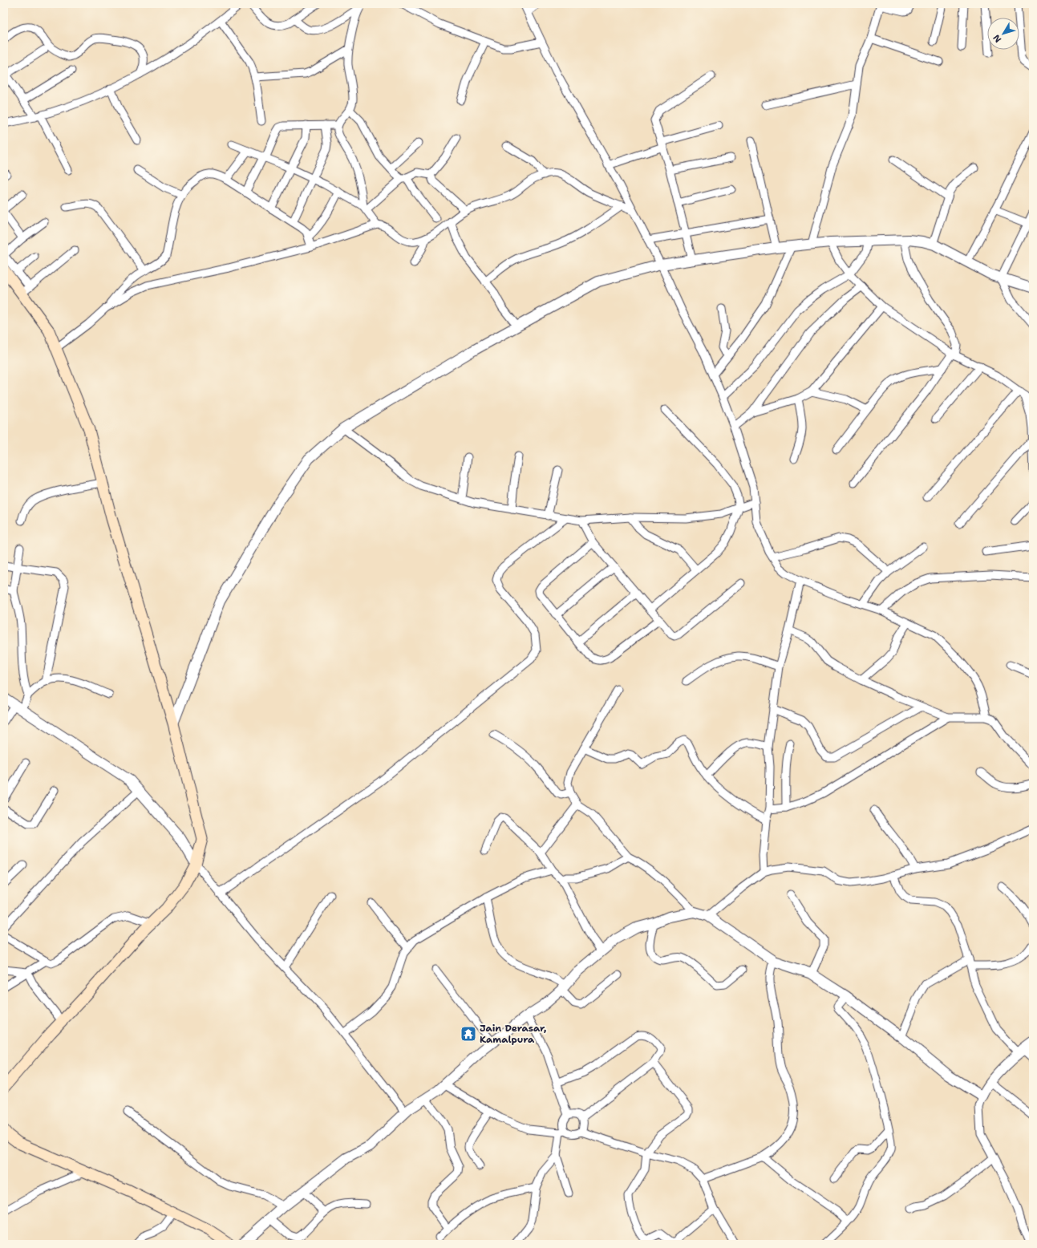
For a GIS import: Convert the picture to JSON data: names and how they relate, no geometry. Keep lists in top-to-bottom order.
{
  "places": {
    "temple": ["Jain Derasar, Kamalpura"]
  },
  "north": "bottom left"
}
